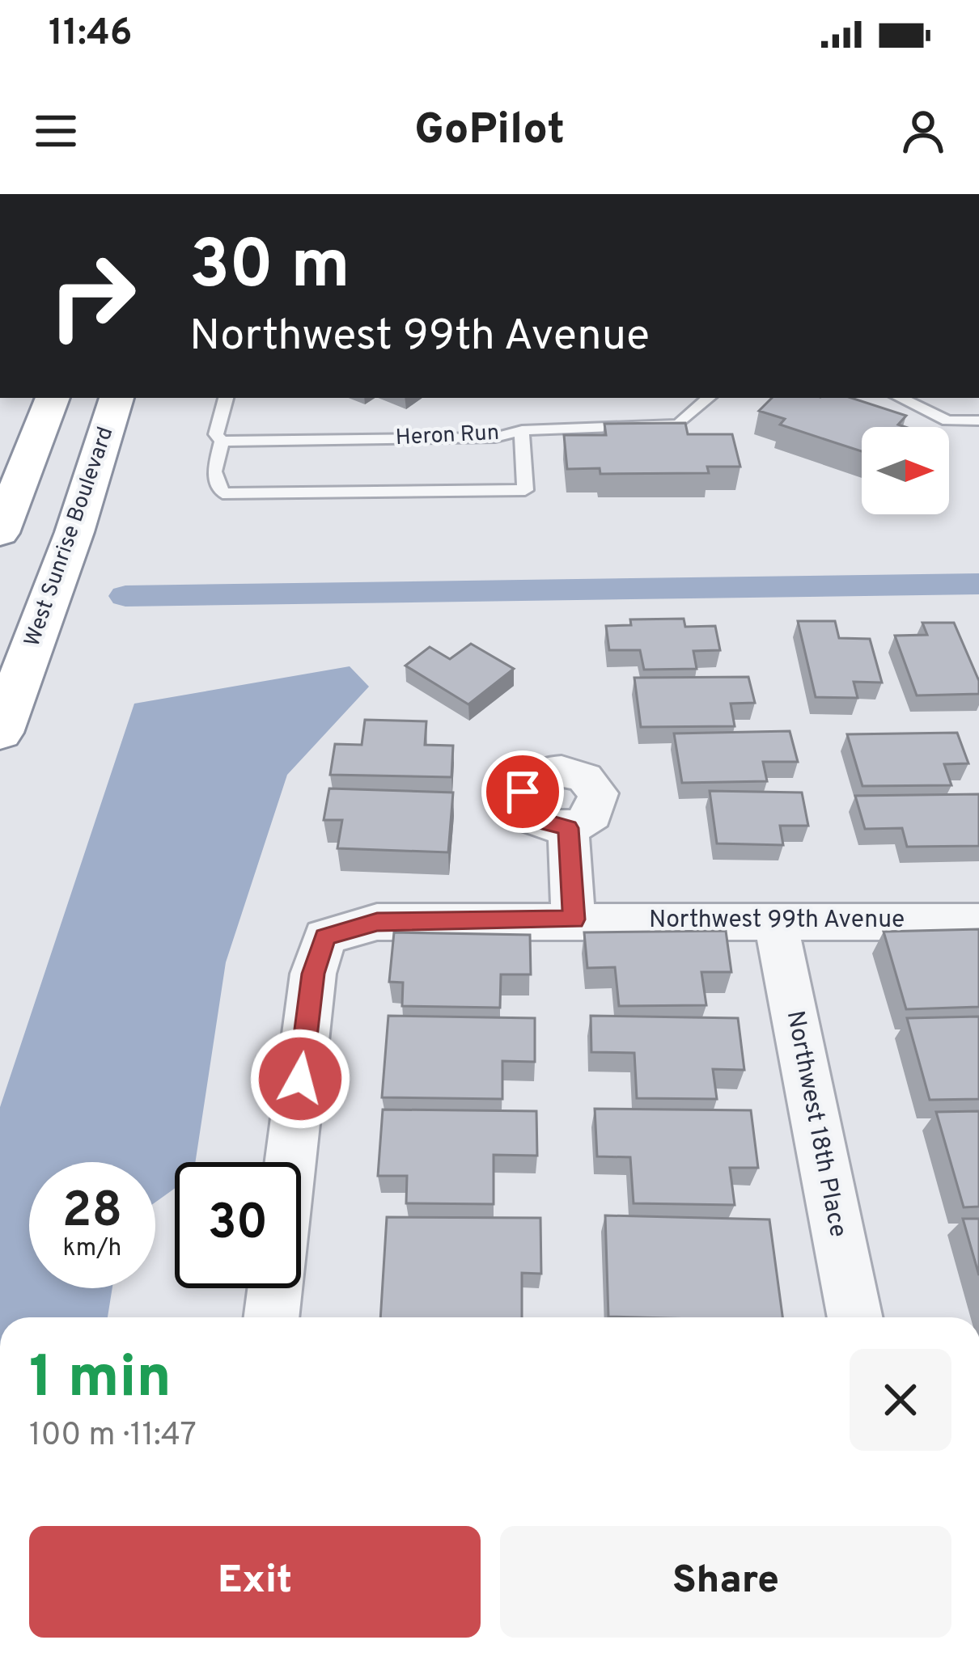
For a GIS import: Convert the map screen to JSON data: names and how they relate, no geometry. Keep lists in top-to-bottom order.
{
  "streets": {
    "highway": ["West Sunrise Boulevard"],
    "street": ["Northwest 99th Avenue", "Northwest 18th Place"],
    "lane": ["Heron Run"]
  },
  "crossings": [
    ["Northwest 99th Avenue", "Northwest 18th Place"]
  ],
  "north": "right",
  "page": {
    "status": "11:46",
    "header": "GoPilot",
    "turn": ["30 m", "Northwest 99th Avenue"],
    "speed": "28 km/h",
    "limit": "30",
    "heading": ["1 min", "100 m · 11:47"],
    "buttons": ["Exit", "Share"]
  }
}
